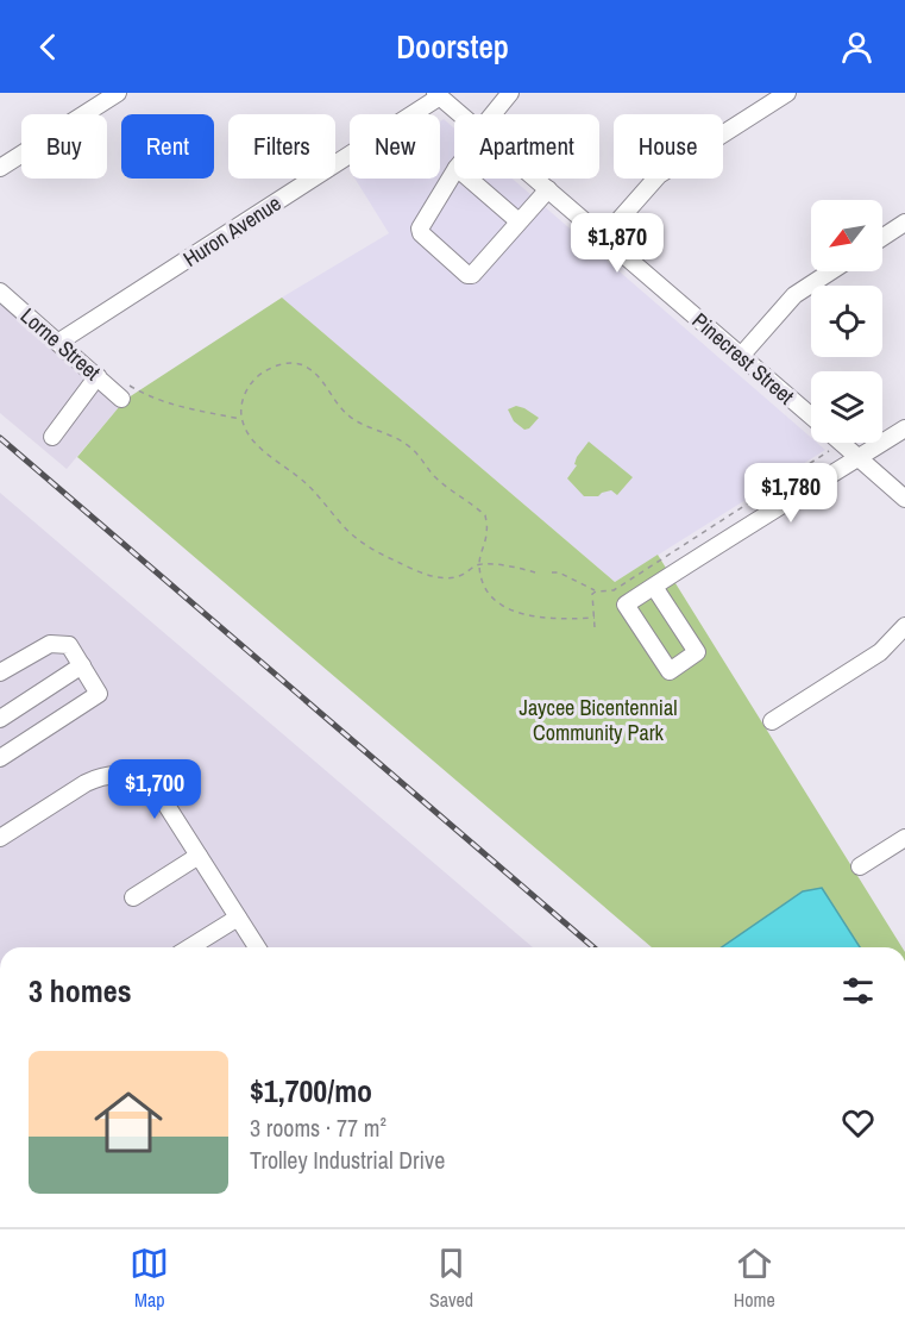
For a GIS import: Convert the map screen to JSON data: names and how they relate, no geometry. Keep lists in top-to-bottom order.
{
  "streets": {
    "street": ["Huron Avenue", "Lorne Street", "Pinecrest Street"]
  },
  "crossings": [
    ["Huron Avenue", "Lorne Street"],
    ["Huron Avenue", "Pinecrest Street"]
  ],
  "parks": ["Jaycee Bicentennial Community Park"],
  "north": "bottom left",
  "page": {
    "header": "Doorstep",
    "chip": [
      "Buy",
      "Rent",
      "Filters",
      "New",
      "Apartment",
      "House"
    ],
    "price": ["$1,870", "$1,780", "$1,700"],
    "heading": "3 homes",
    "list": [
      {
        "name": "$1,700/mo",
        "note": "3 rooms · 77 m² · Trolley Industrial Drive"
      }
    ],
    "tabs": ["Map", "Saved", "Home"]
  }
}
